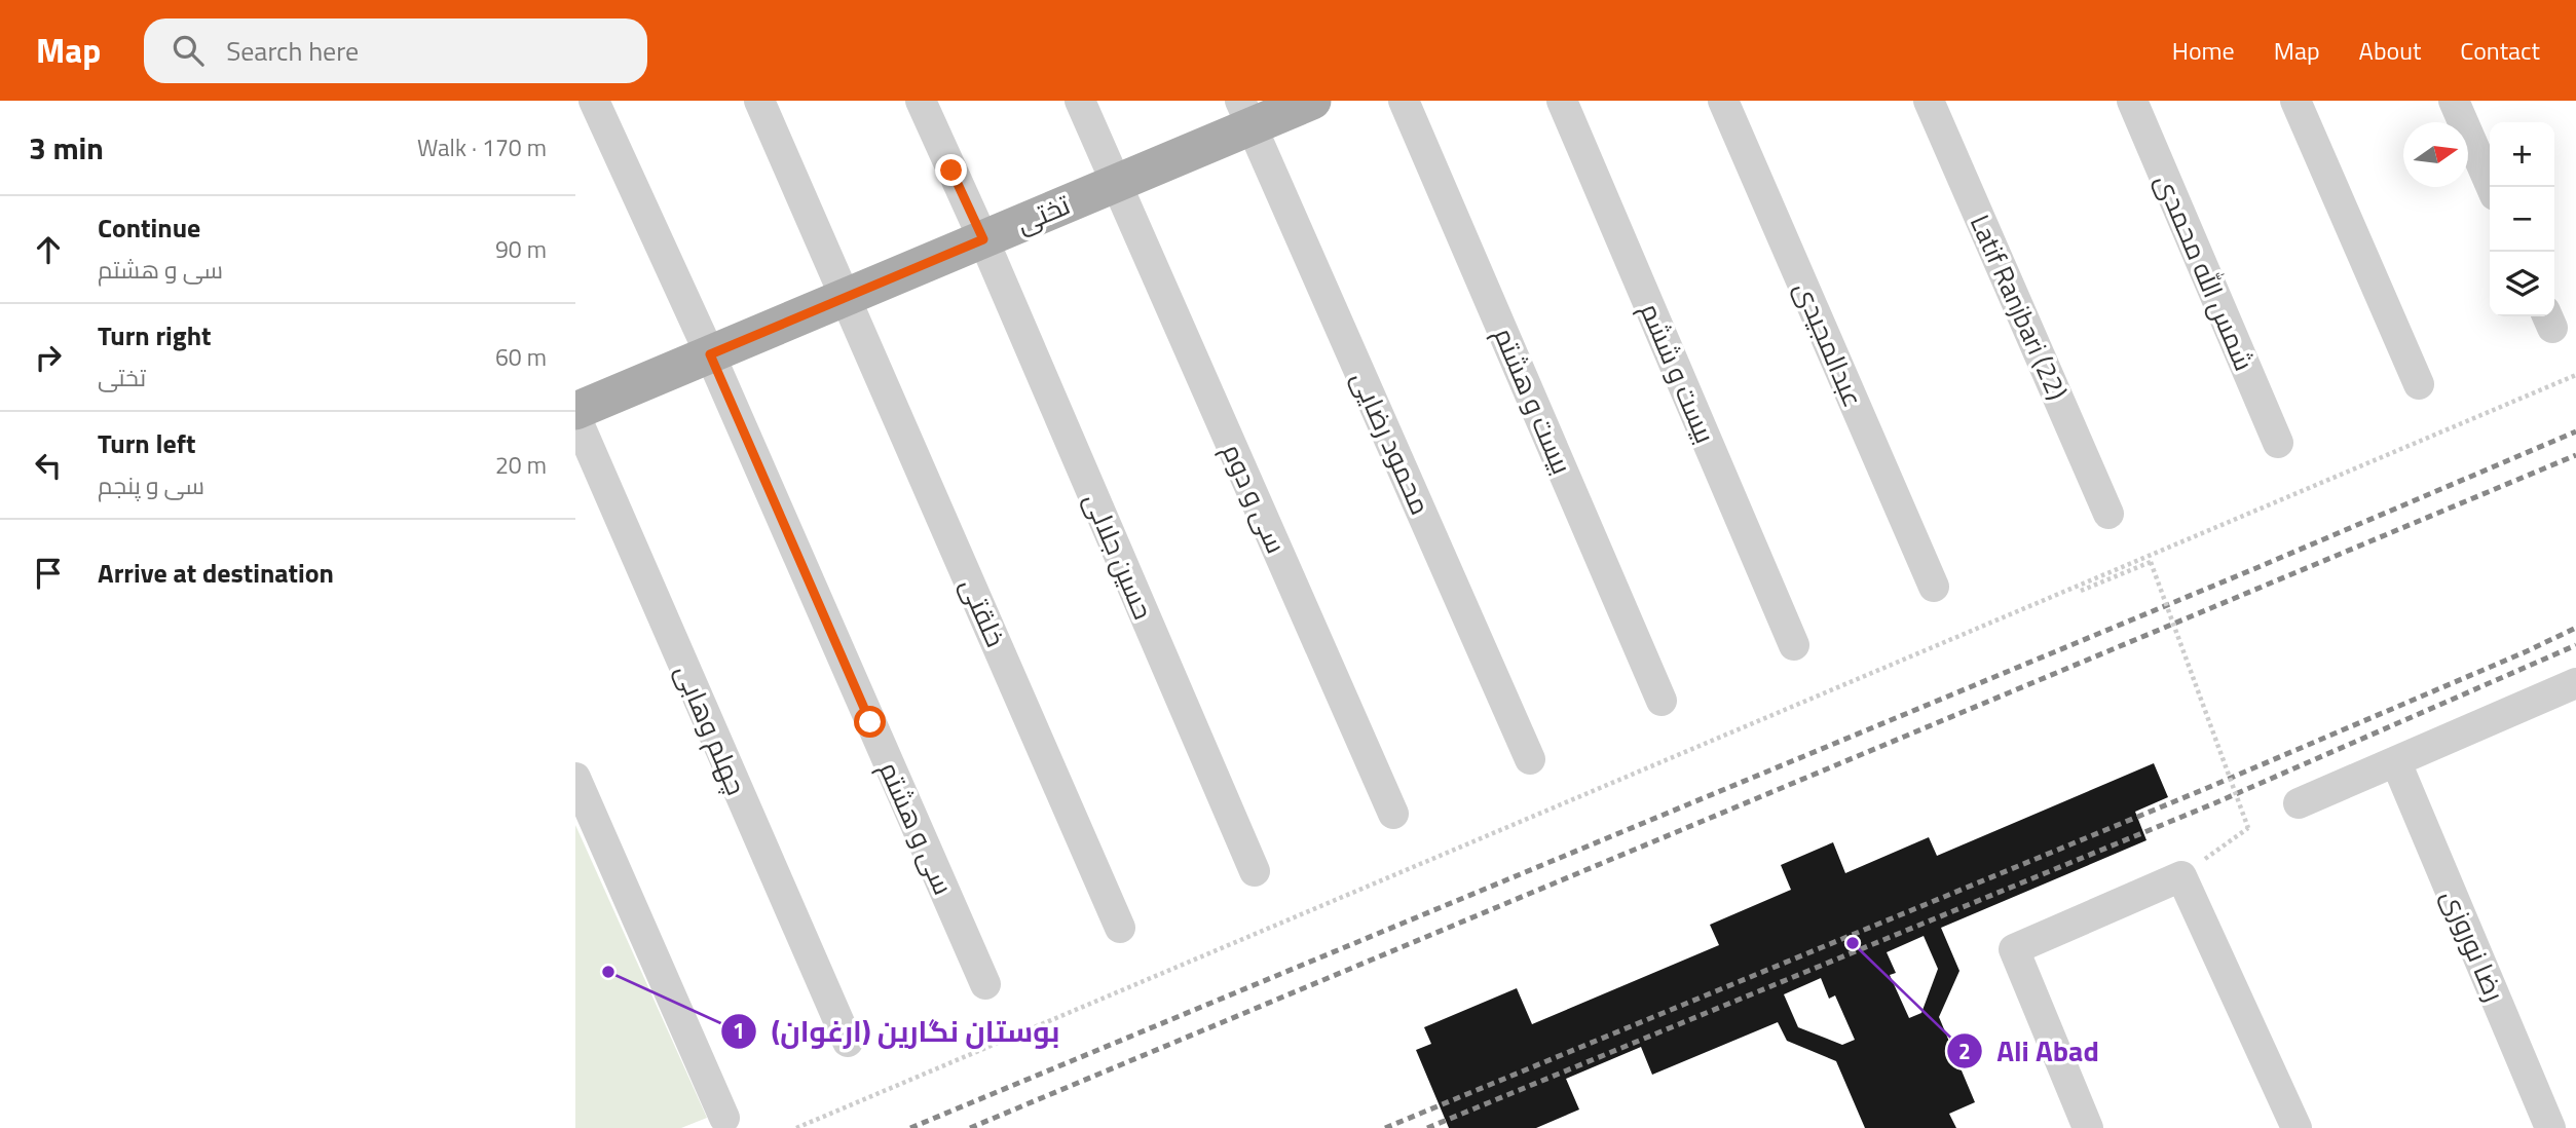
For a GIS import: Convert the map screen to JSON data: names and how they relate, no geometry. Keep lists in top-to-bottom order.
{
  "streets": {
    "main road": ["تختی"],
    "street": [
      "شمس الله محمدی",
      "Latif Ranjbari (22)",
      "عبدالمجیدی",
      "بیست و ششم",
      "بیست و هشتم",
      "محمود رضایی",
      "سی و دوم",
      "حسین جلالی",
      "خلقتی",
      "چهلم وهابی",
      "سی و هشتم",
      "رضا نوروزی"
    ]
  },
  "crossings": [
    ["تختی", "محمود رضایی"],
    ["تختی", "سی و دوم"],
    ["تختی", "حسین جلالی"],
    ["تختی", "خلقتی"],
    ["تختی", "چهلم وهابی"],
    ["تختی", "سی و هشتم"]
  ],
  "places": ["Ali Abad", "بوستان نگارین (ارغوان)"],
  "north": "right",
  "page": {
    "header": "Map",
    "search": "Search here",
    "nav": [
      "Home",
      "Map",
      "About",
      "Contact"
    ],
    "heading": ["3 min", "Walk · 170 m"],
    "map_buttons": ["+", "−"],
    "list": [
      ["Continue", "سی و هشتم", "90 m"],
      ["Turn right", "تختی", "60 m"],
      ["Turn left", "سی و پنجم", "20 m"],
      "Arrive at destination"
    ]
  }
}
